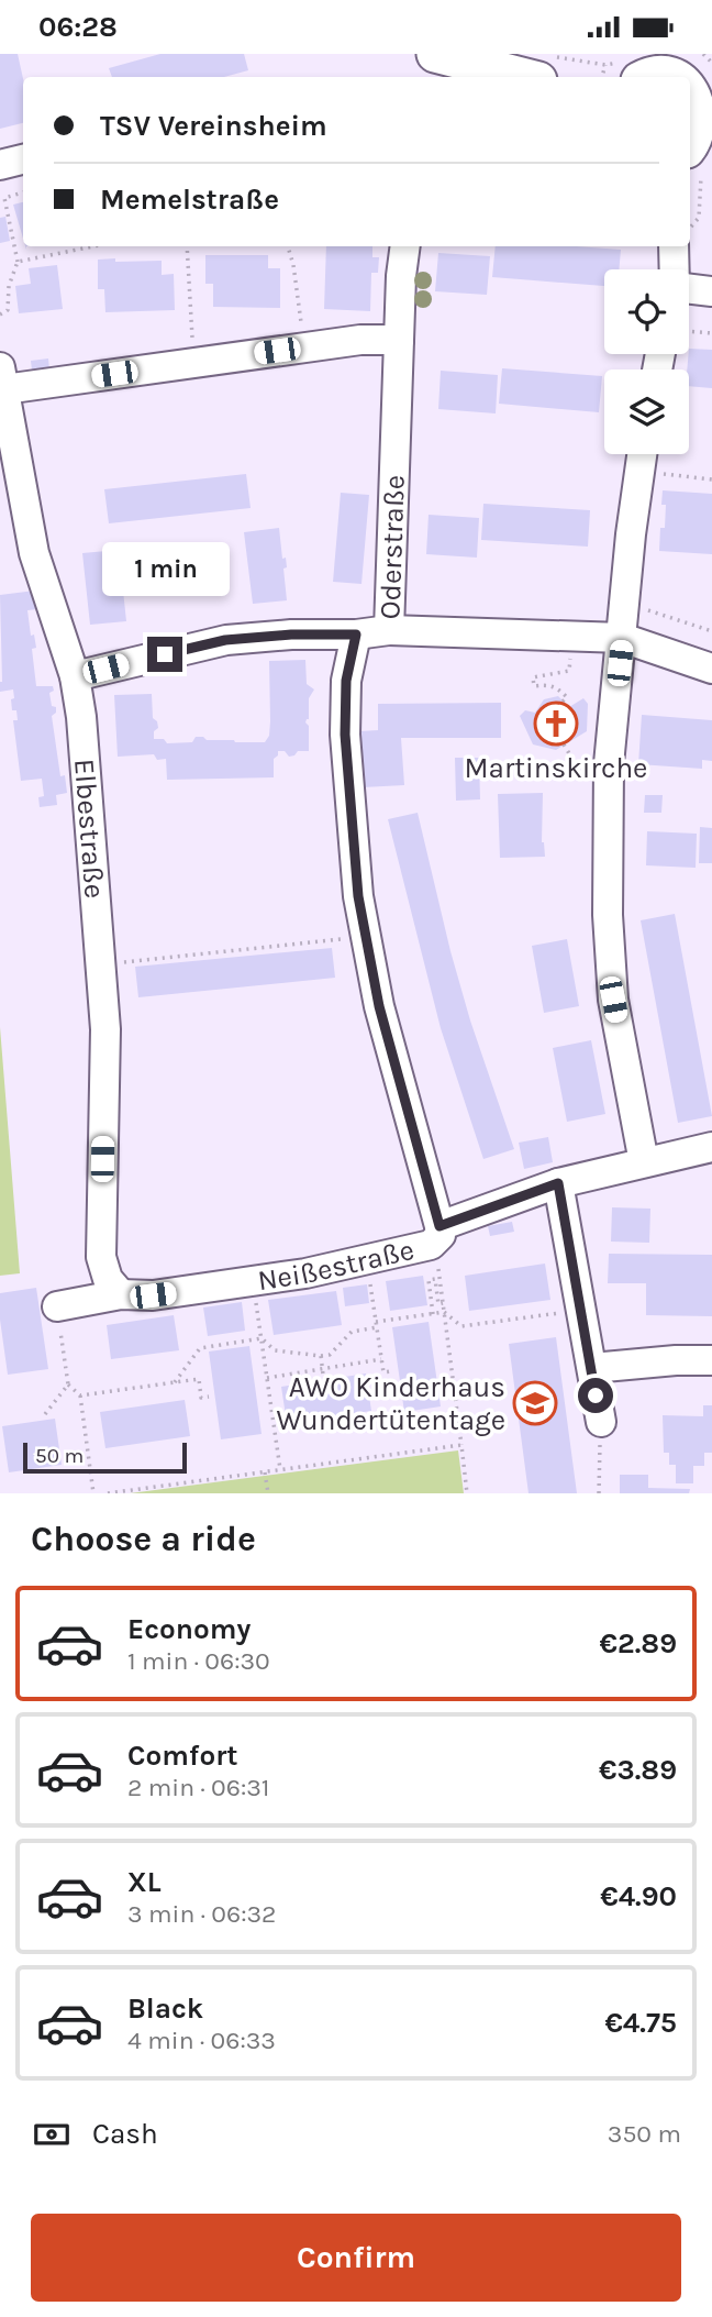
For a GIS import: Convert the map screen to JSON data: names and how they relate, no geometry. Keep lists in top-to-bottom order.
{
  "streets": {
    "street": ["Oderstraße", "Elbestraße", "Neißestraße"]
  },
  "crossings": [
    ["Oderstraße", "Neißestraße"],
    ["Elbestraße", "Neißestraße"]
  ],
  "places": {
    "church": ["Martinskirche"],
    "school or university": ["AWO Kinderhaus Wundertütentage"]
  },
  "scale_bar": "50 m",
  "page": {
    "status": "06:28",
    "banner": ["TSV Vereinsheim", "Memelstraße"],
    "bubble": "1 min",
    "scale": "50 m",
    "heading": "Choose a ride",
    "list": [
      {
        "name": "Economy",
        "note": "1 min · 06:30",
        "value": "€2.89"
      },
      {
        "name": "Comfort",
        "note": "2 min · 06:31",
        "value": "€3.89"
      },
      {
        "name": "XL",
        "note": "3 min · 06:32",
        "value": "€4.90"
      },
      {
        "name": "Black",
        "note": "4 min · 06:33",
        "value": "€4.75"
      }
    ],
    "pay": ["Cash", "350 m"],
    "buttons": "Confirm"
  }
}
